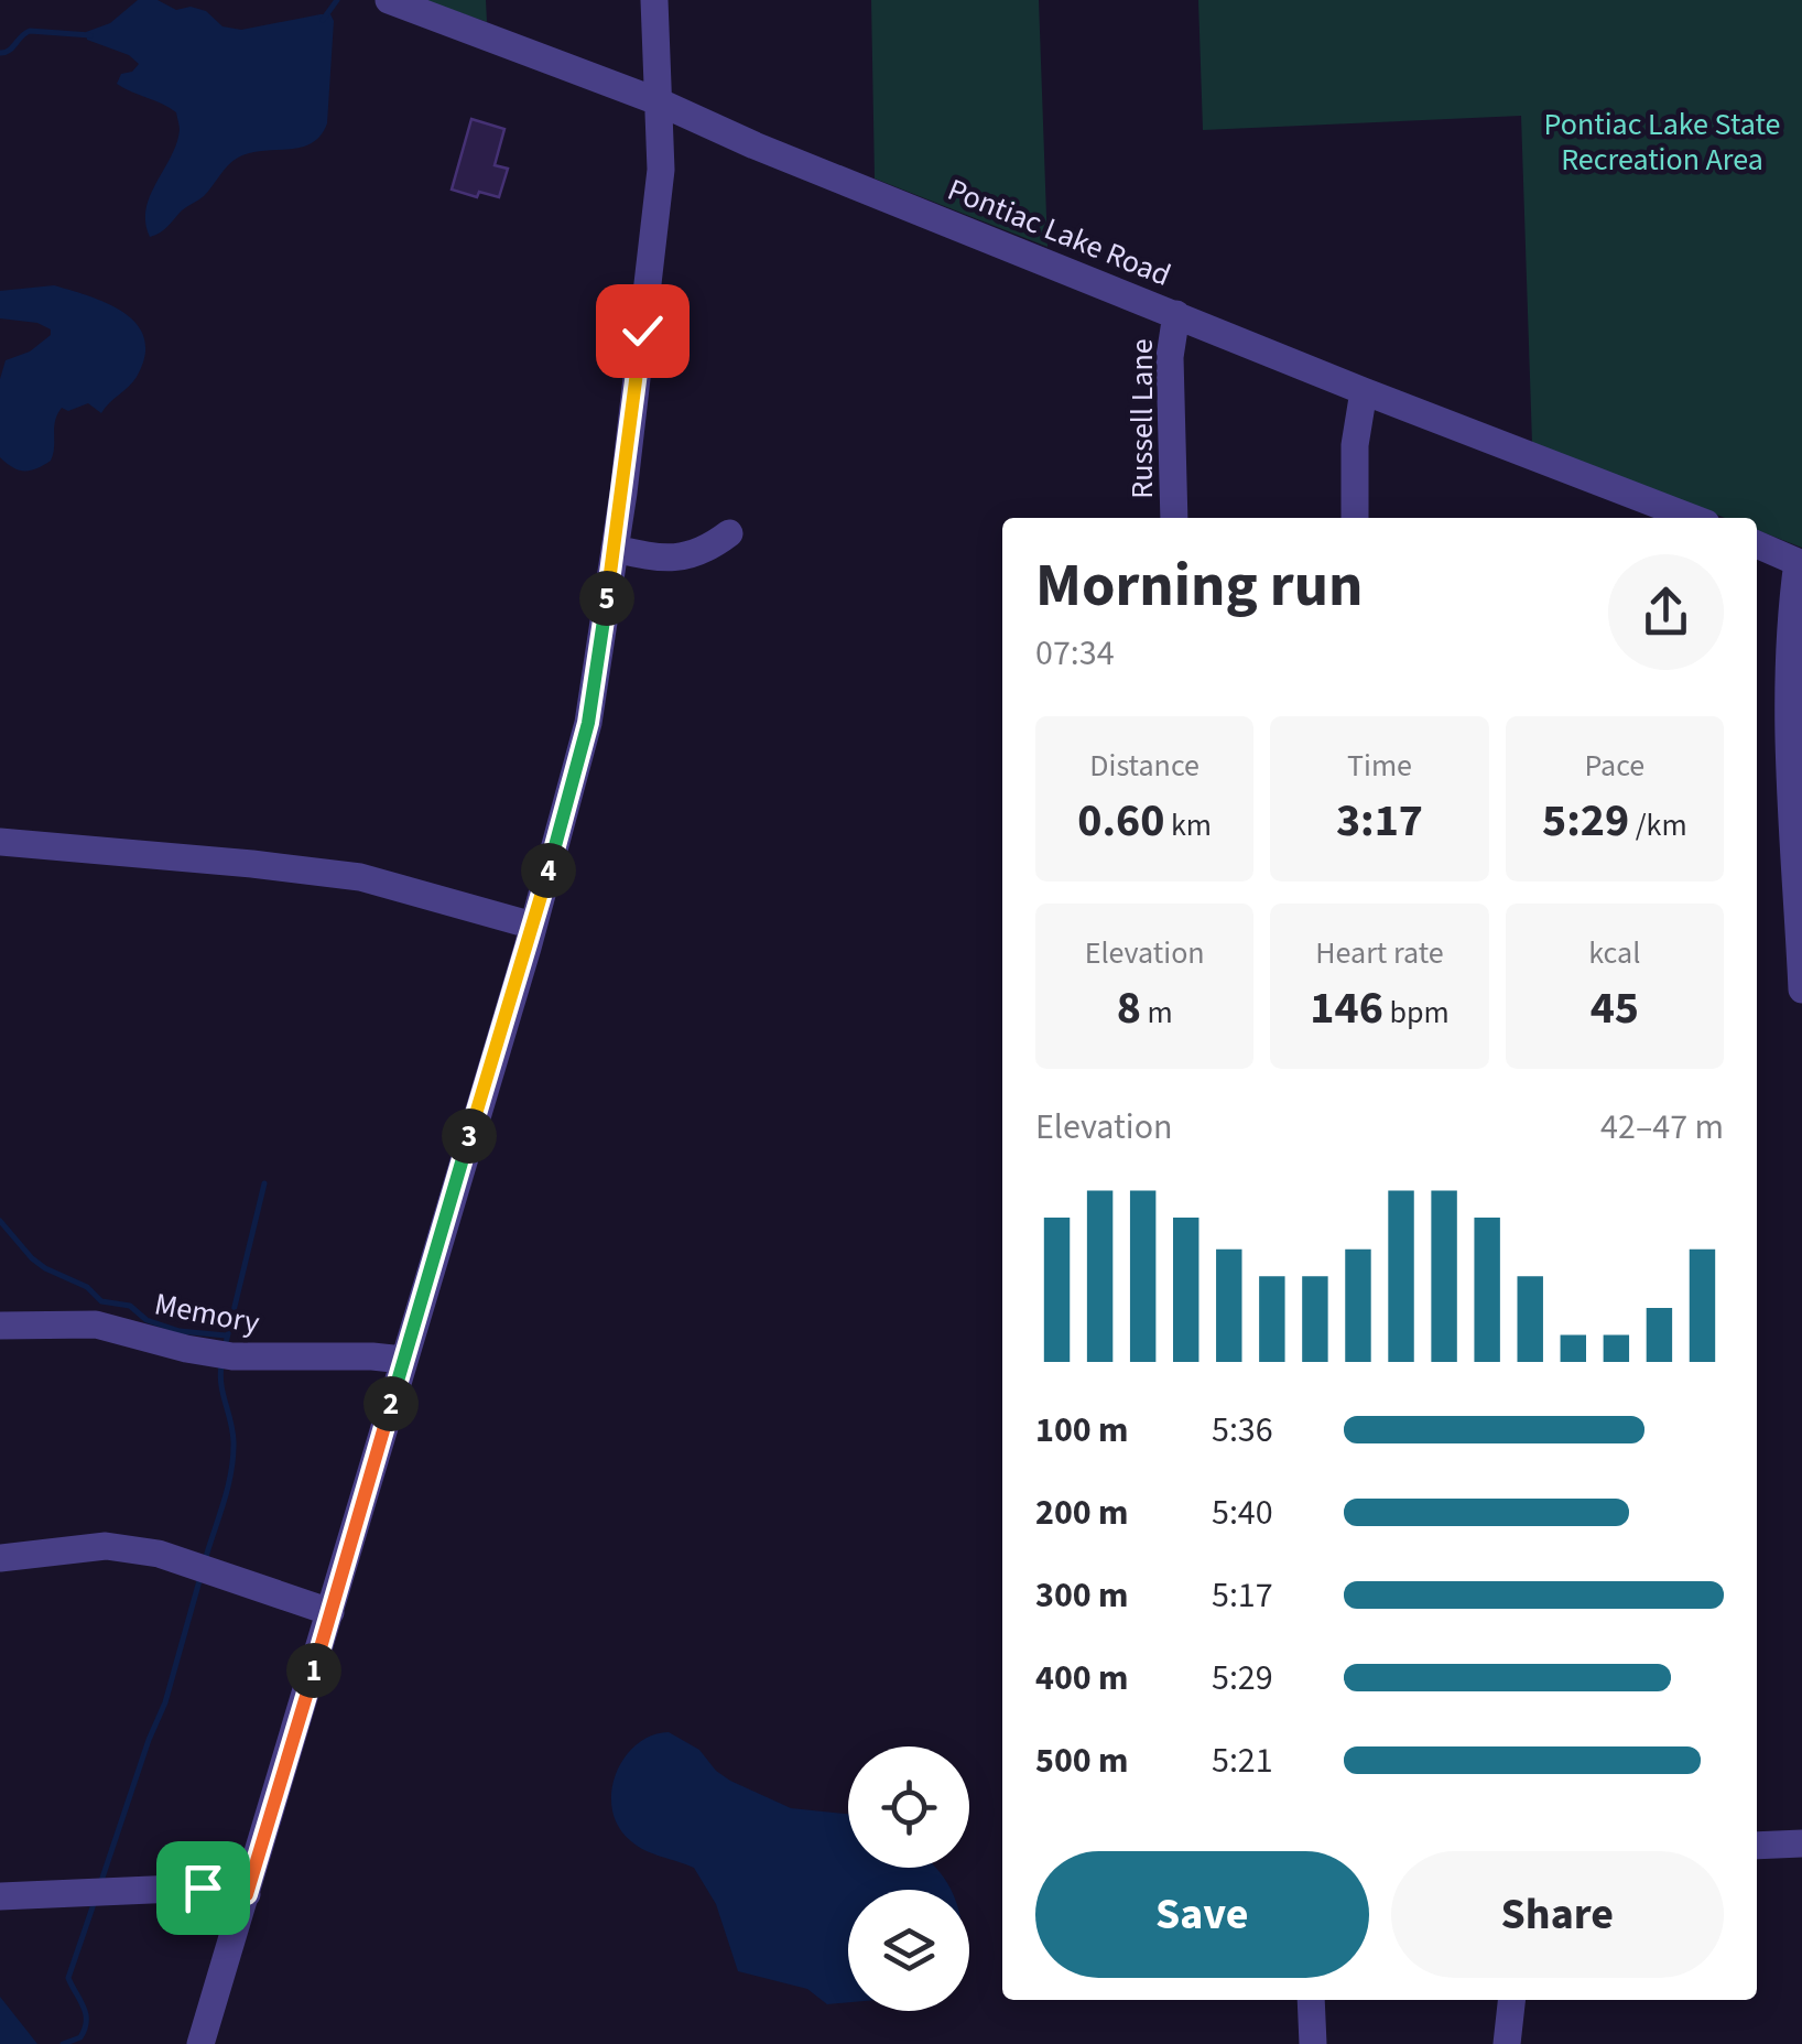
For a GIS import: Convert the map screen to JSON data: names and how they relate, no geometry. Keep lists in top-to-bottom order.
{
  "streets": {
    "street": ["Pontiac Lake Road", "Russell Lane", "Memory"]
  },
  "crossings": [
    ["Pontiac Lake Road", "Russell Lane"]
  ],
  "parks": ["Pontiac Lake State Recreation Area"],
  "page": {
    "heading": ["Morning run", "07:34"],
    "pins": [
      "5",
      "4",
      "3",
      "2",
      "1"
    ],
    "stats": [
      ["Distance", "0.60 km"],
      ["Time", "3:17"],
      ["Pace", "5:29 /km"],
      ["Elevation", "8 m"],
      ["Heart rate", "146 bpm"],
      ["kcal", "45"]
    ],
    "chart": ["Elevation", "42–47 m"],
    "list": [
      {
        "name": "100 m",
        "note": "5:36"
      },
      {
        "name": "200 m",
        "note": "5:40"
      },
      {
        "name": "300 m",
        "note": "5:17"
      },
      {
        "name": "400 m",
        "note": "5:29"
      },
      {
        "name": "500 m",
        "note": "5:21"
      }
    ],
    "buttons": ["Save", "Share"]
  }
}
